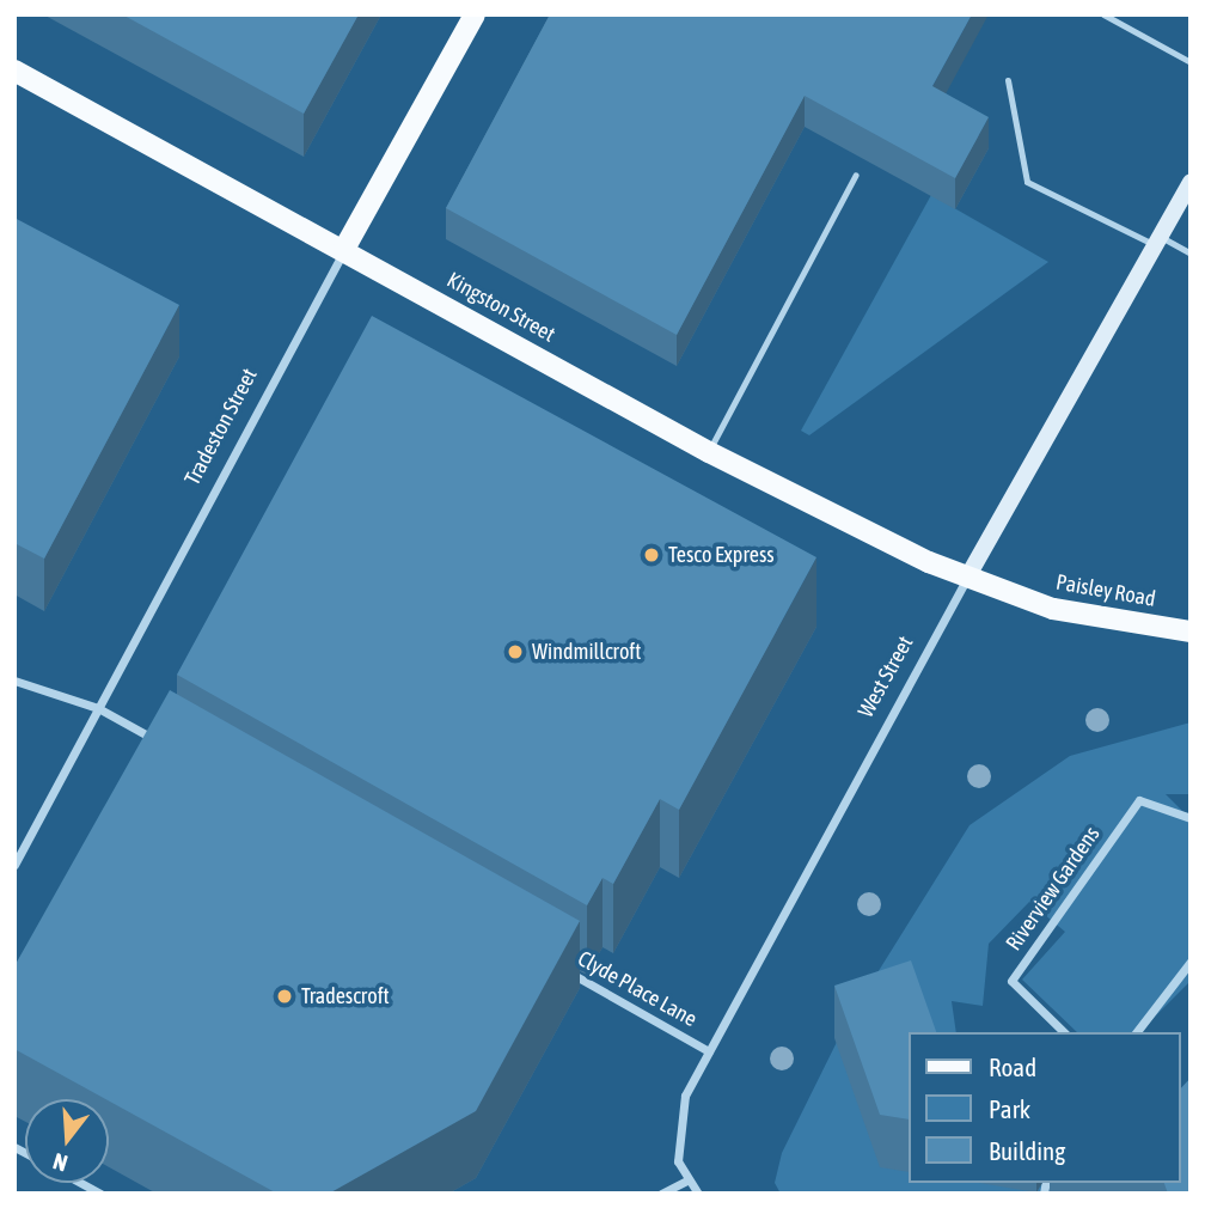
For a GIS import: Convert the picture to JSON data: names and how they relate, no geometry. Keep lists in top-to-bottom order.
{
  "streets": {
    "main road": ["Kingston Street", "Tradeston Street", "Paisley Road"],
    "street": ["West Street", "Riverview Gardens", "Clyde Place Lane"]
  },
  "crossings": [
    ["Kingston Street", "Tradeston Street"],
    ["Kingston Street", "Paisley Road"],
    ["Kingston Street", "West Street"],
    ["Paisley Road", "West Street"],
    ["West Street", "Clyde Place Lane"]
  ],
  "places": ["Tesco Express", "Windmillcroft", "Tradescroft"],
  "legend": ["Road", "Park", "Building"],
  "north": "bottom"
}
